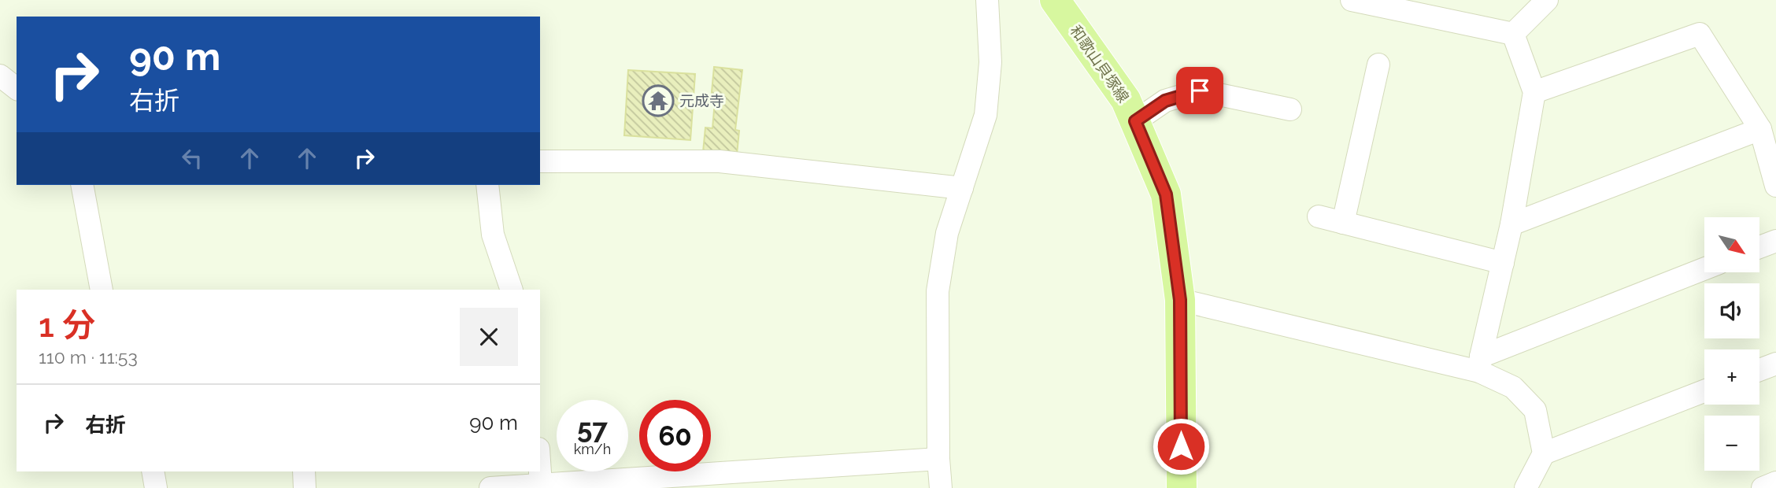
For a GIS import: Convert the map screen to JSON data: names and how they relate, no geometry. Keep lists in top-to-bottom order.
{
  "streets": {
    "main road": ["和歌山貝塚線"]
  },
  "places": {
    "temple": ["元成寺"]
  },
  "north": "bottom right",
  "page": {
    "turn": ["90 m", "右折"],
    "map_buttons": ["+", "−"],
    "heading": ["1 分", "110 m · 11:53"],
    "list": [
      {
        "name": "右折",
        "value": "90 m"
      }
    ],
    "speed": "57 km/h",
    "limit": "60"
  }
}
